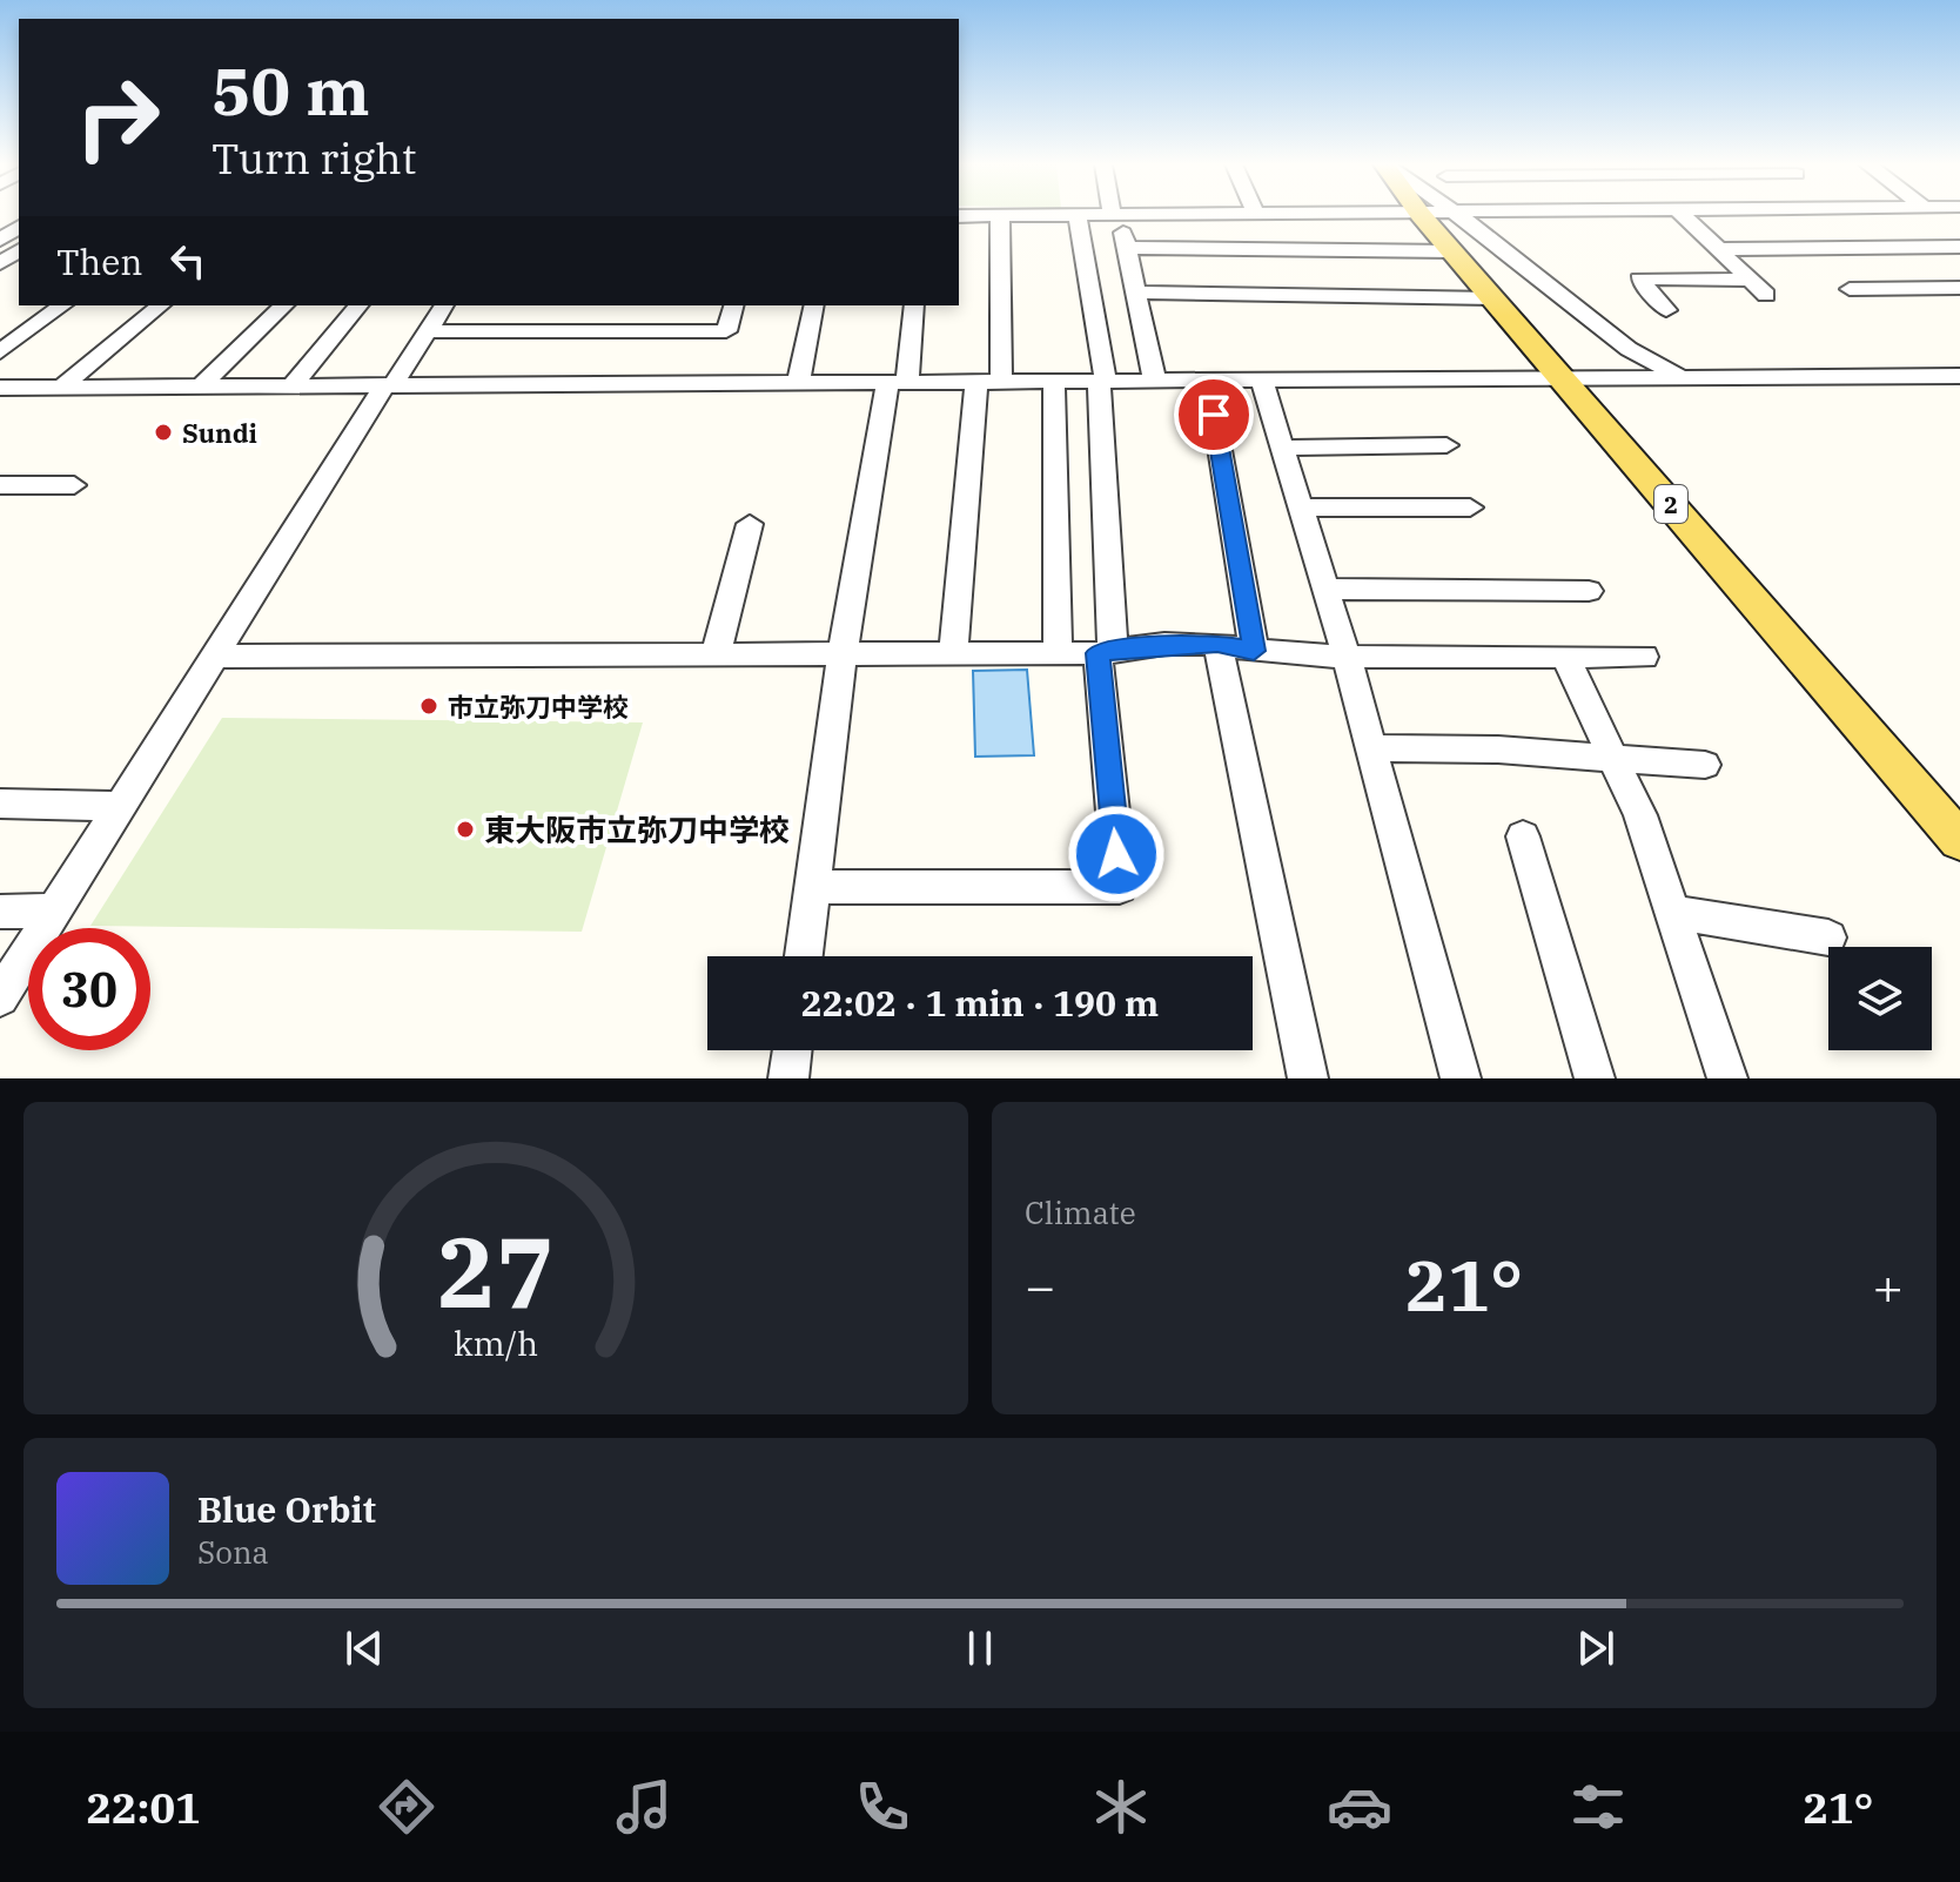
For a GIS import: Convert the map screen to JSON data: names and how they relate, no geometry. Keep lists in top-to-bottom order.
{
  "streets": {
    "main road": ["2"]
  },
  "places": ["Sundi", "市立弥刀中学校", "東大阪市立弥刀中学校"],
  "page": {
    "turn": ["50 m", "Turn right"],
    "then": "Then",
    "limit": "30",
    "trip": "22:02 · 1 min · 190 m",
    "tile": "Climate",
    "heat": ["−", "21°", "+"],
    "song": ["Blue Orbit", "Sona"],
    "tabs": ["22:01", "21°"],
    "gauge": ["27", "km/h"]
  }
}
